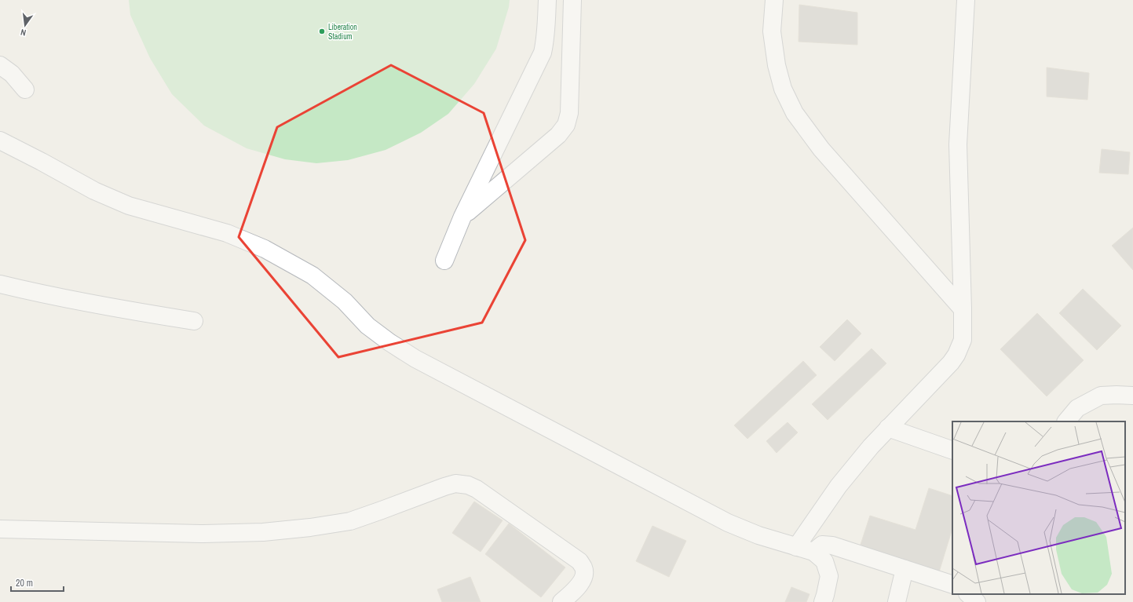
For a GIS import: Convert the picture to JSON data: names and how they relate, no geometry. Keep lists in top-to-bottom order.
{
  "places": ["Liberation Stadium"],
  "scale_bar": "20 m",
  "north": "bottom"
}
